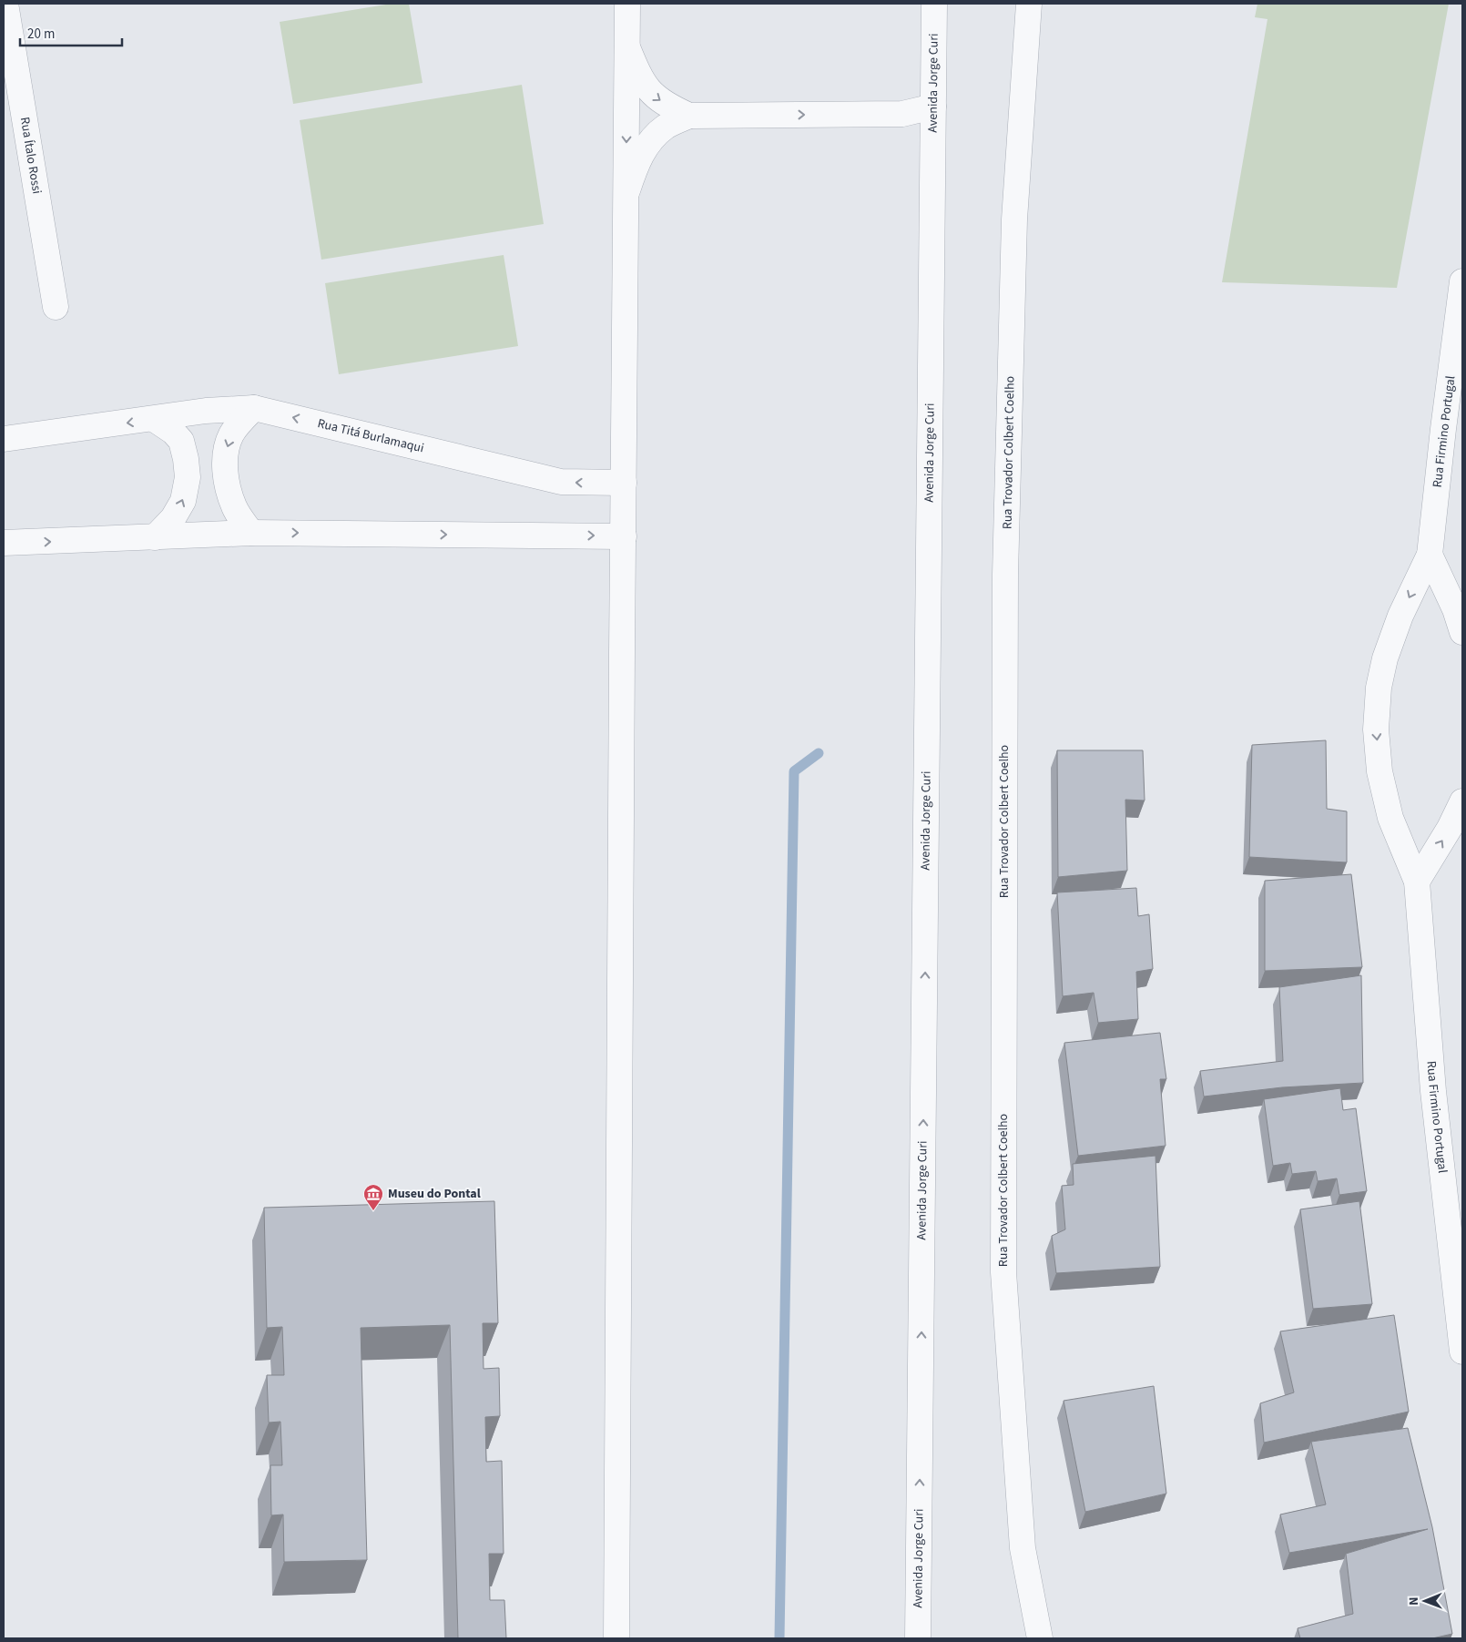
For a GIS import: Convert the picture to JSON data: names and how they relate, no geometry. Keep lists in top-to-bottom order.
{
  "streets": {
    "street": [
      "Avenida Jorge Curi",
      "Rua Ítalo Rossi",
      "Rua Firmino Portugal",
      "Rua Titá Burlamaqui",
      "Rua Trovador Colbert Coelho"
    ]
  },
  "one_way": ["Avenida Jorge Curi"],
  "places": {
    "museum": ["Museu do Pontal"]
  },
  "scale_bar": "20 m",
  "north": "left"
}
